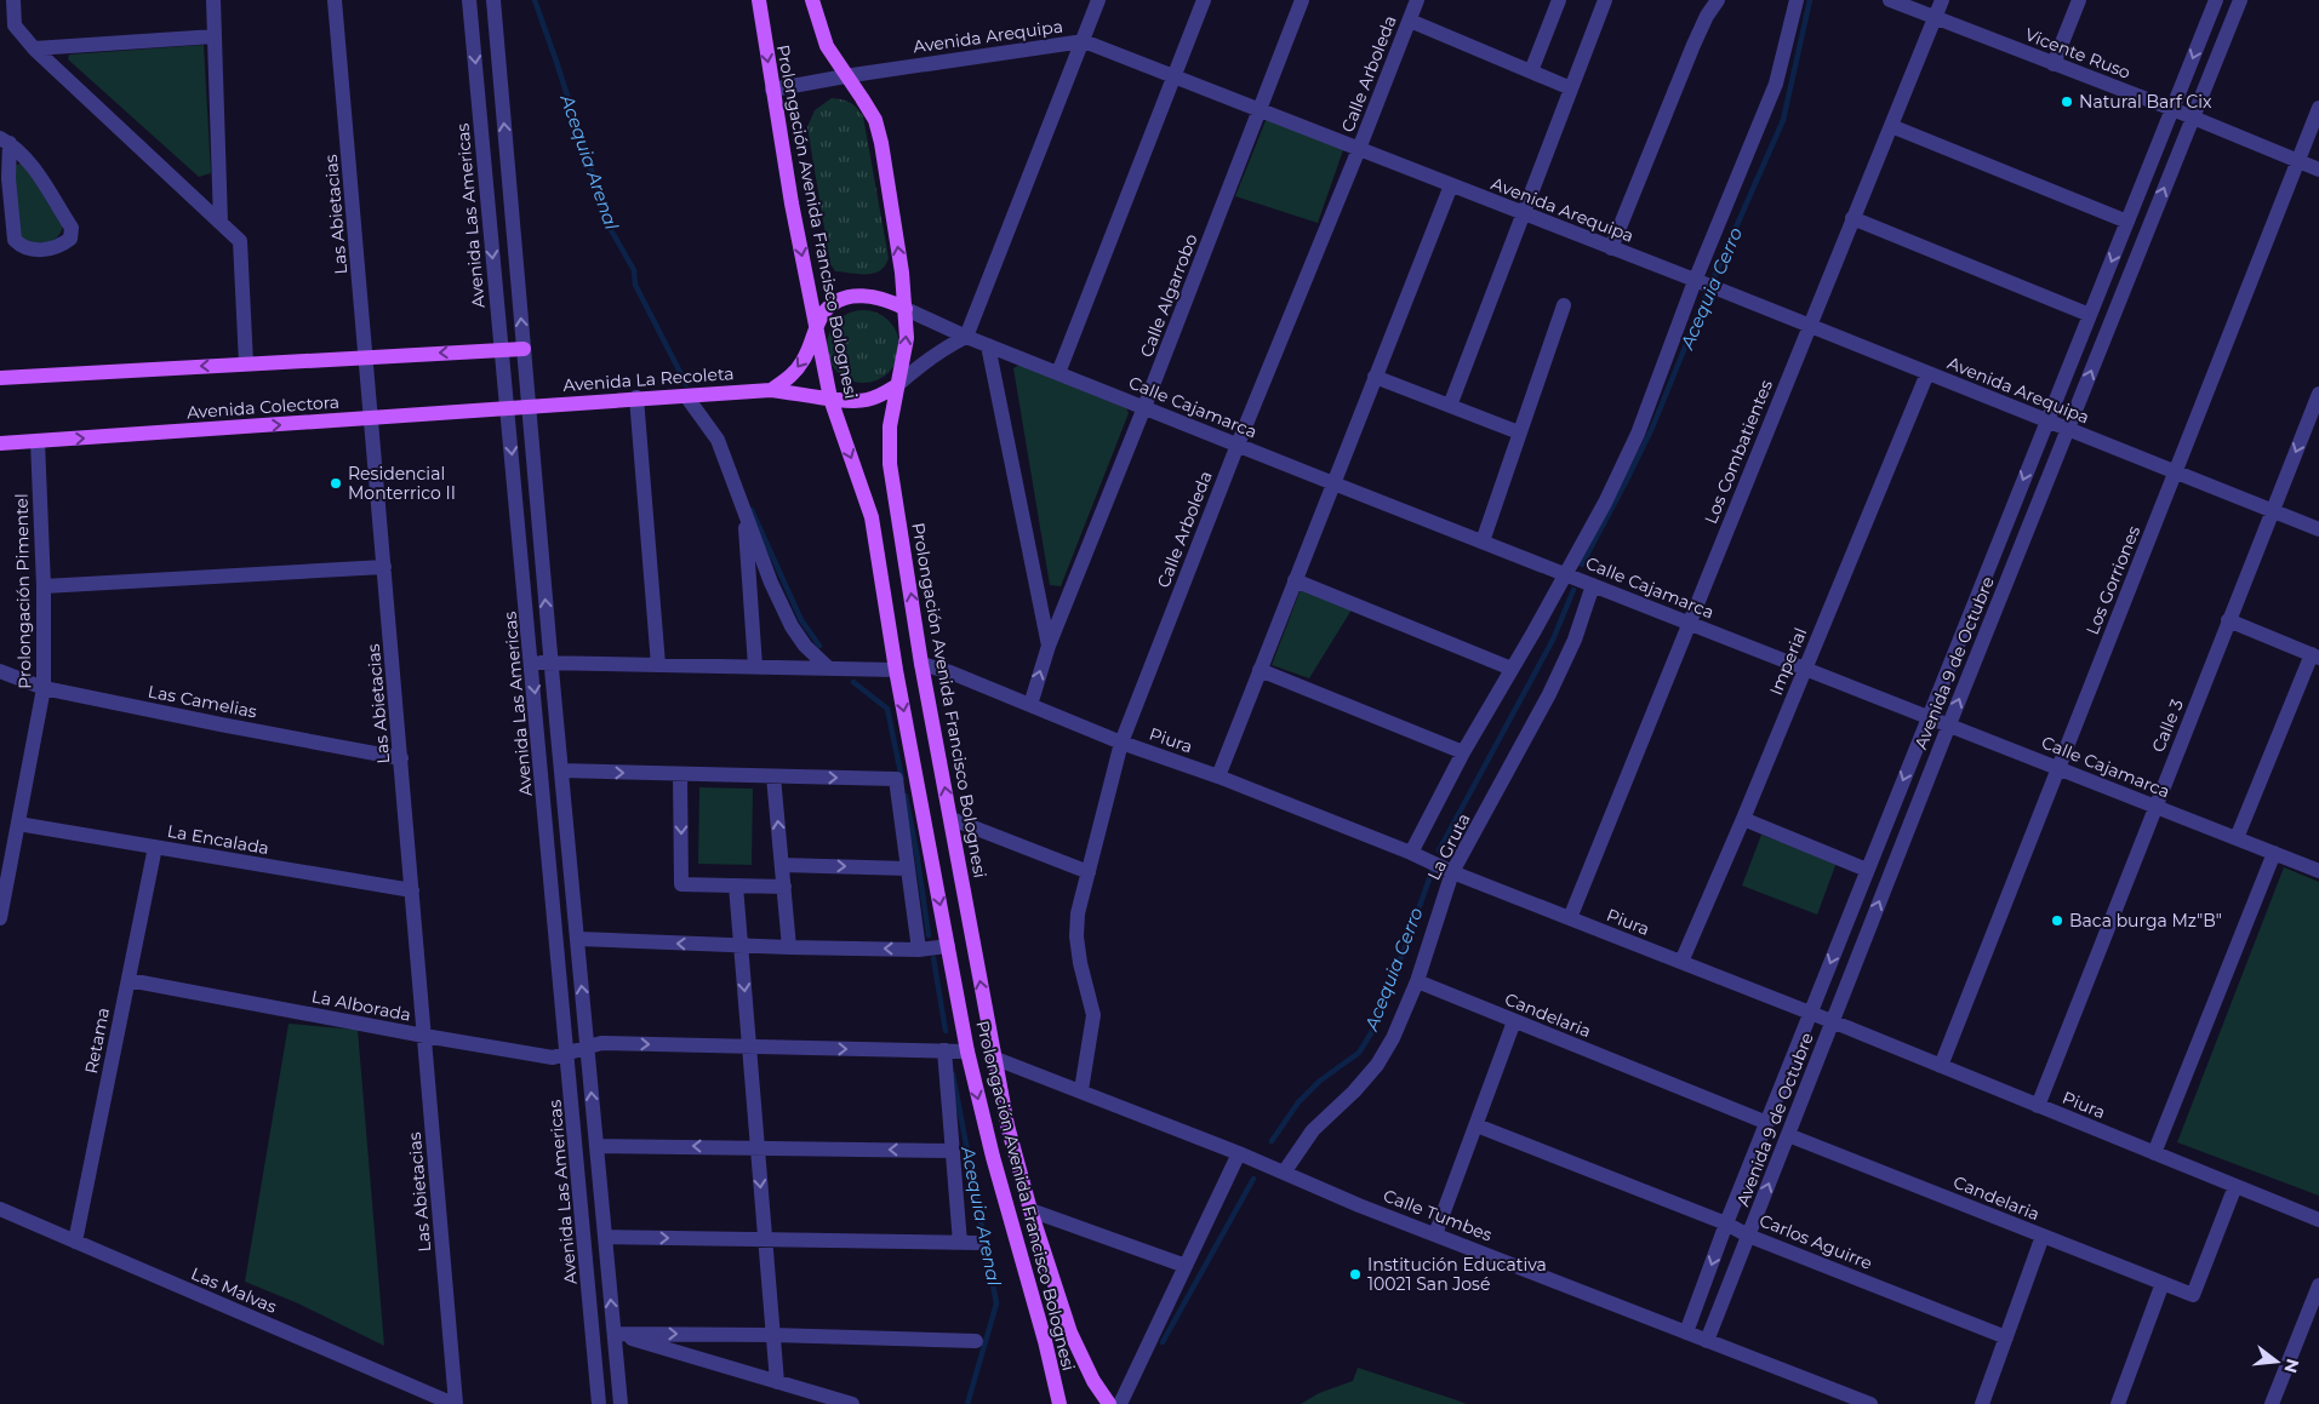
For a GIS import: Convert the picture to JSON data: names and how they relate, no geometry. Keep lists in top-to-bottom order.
{
  "streets": {
    "main road": [
      "Prolongación Avenida Francisco Bolognesi",
      "Avenida La Recoleta",
      "Avenida Colectora",
      "Calle Cajamarca"
    ],
    "street": [
      "Avenida Arequipa",
      "Vicente Ruso",
      "Calle Arboleda",
      "Las Abietacias",
      "Avenida Las Americas",
      "Calle Algarrobo",
      "Los Combatientes",
      "Los Gorriones",
      "Prolongación Pimentel",
      "Imperial",
      "Avenida 9 de Octubre",
      "Las Camelias",
      "Calle 3",
      "Piura",
      "La Encalada",
      "La Gruta",
      "La Alborada",
      "Candelaria",
      "Retama",
      "Calle Tumbes",
      "Carlos Aguirre",
      "Las Malvas"
    ]
  },
  "crossings": [
    ["Avenida Arequipa", "Calle Arboleda"],
    ["Avenida Arequipa", "Prolongación Avenida Francisco Bolognesi"],
    ["Avenida Arequipa", "Calle Algarrobo"],
    ["Avenida Arequipa", "Los Combatientes"],
    ["Avenida Arequipa", "Los Gorriones"],
    ["Avenida Arequipa", "Imperial"],
    ["Avenida Arequipa", "Avenida 9 de Octubre"],
    ["Avenida Arequipa", "Calle 3"],
    ["Vicente Ruso", "Los Combatientes"],
    ["Vicente Ruso", "Los Gorriones"],
    ["Vicente Ruso", "Avenida 9 de Octubre"],
    ["Calle Arboleda", "Calle Cajamarca"],
    ["Calle Arboleda", "Piura"],
    ["Calle Arboleda", "Calle Tumbes"],
    ["Las Abietacias", "Avenida Colectora"],
    ["Las Abietacias", "Las Camelias"],
    ["Las Abietacias", "La Encalada"],
    ["Las Abietacias", "La Alborada"],
    ["Las Abietacias", "Las Malvas"],
    ["Avenida Las Americas", "Avenida Colectora"],
    ["Avenida Las Americas", "La Alborada"],
    ["Prolongación Avenida Francisco Bolognesi", "Avenida La Recoleta"],
    ["Prolongación Avenida Francisco Bolognesi", "Calle Cajamarca"],
    ["Prolongación Avenida Francisco Bolognesi", "Piura"],
    ["Prolongación Avenida Francisco Bolognesi", "La Alborada"],
    ["Prolongación Avenida Francisco Bolognesi", "Calle Tumbes"],
    ["Calle Algarrobo", "Calle Cajamarca"],
    ["Calle Algarrobo", "Piura"],
    ["Avenida La Recoleta", "Avenida Colectora"],
    ["Avenida La Recoleta", "Calle Cajamarca"],
    ["Avenida Colectora", "Prolongación Pimentel"],
    ["Calle Cajamarca", "Los Combatientes"],
    ["Calle Cajamarca", "Los Gorriones"],
    ["Calle Cajamarca", "Imperial"],
    ["Calle Cajamarca", "Avenida 9 de Octubre"],
    ["Calle Cajamarca", "Calle 3"],
    ["Calle Cajamarca", "La Gruta"],
    ["Los Combatientes", "Piura"],
    ["Los Gorriones", "Piura"],
    ["Prolongación Pimentel", "Las Camelias"],
    ["Prolongación Pimentel", "La Encalada"],
    ["Imperial", "Piura"],
    ["Avenida 9 de Octubre", "Piura"],
    ["Avenida 9 de Octubre", "Candelaria"],
    ["Avenida 9 de Octubre", "Calle Tumbes"],
    ["Avenida 9 de Octubre", "Carlos Aguirre"],
    ["Calle 3", "Piura"],
    ["Piura", "La Gruta"],
    ["Piura", "Candelaria"],
    ["La Encalada", "Retama"],
    ["La Gruta", "Candelaria"],
    ["La Gruta", "Calle Tumbes"],
    ["La Alborada", "Retama"],
    ["Retama", "Las Malvas"]
  ],
  "water": ["Acequia Arenal", "Acequia Cerro"],
  "places": [
    "Natural Barf Cix",
    "Residencial Monterrico II",
    "Baca burga Mz\"B\"",
    "Institución Educativa 10021 San José"
  ],
  "north": "right"
}
